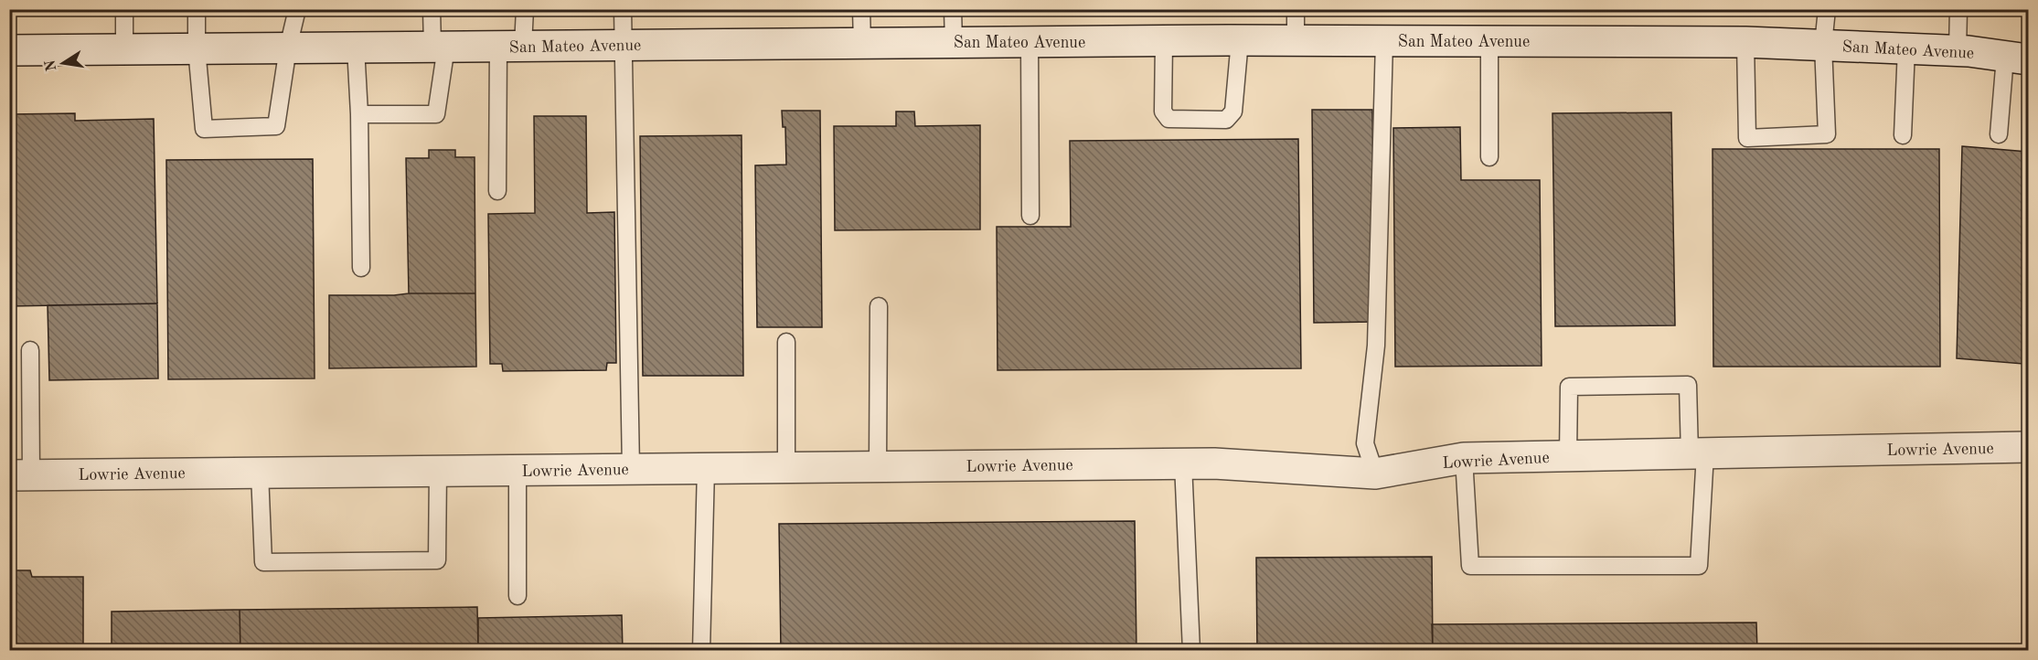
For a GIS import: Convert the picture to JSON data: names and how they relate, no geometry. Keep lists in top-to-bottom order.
{
  "streets": {
    "main road": ["San Mateo Avenue", "Lowrie Avenue"]
  },
  "north": "left"
}
